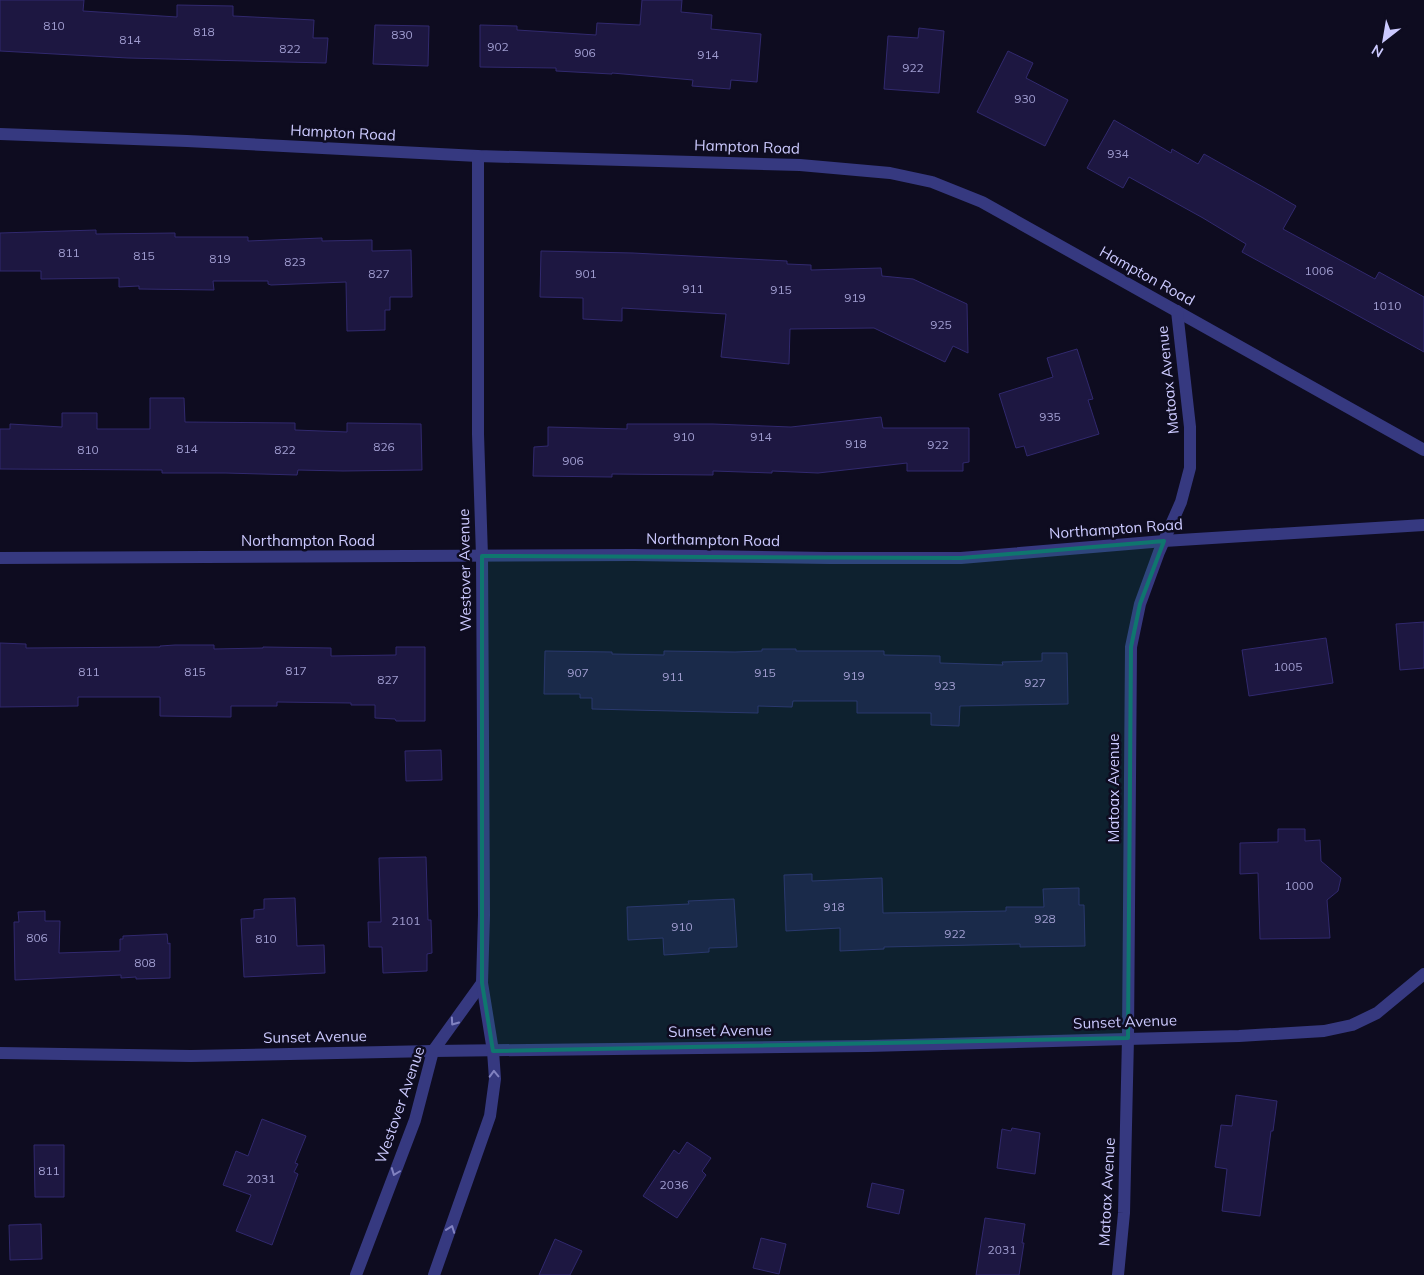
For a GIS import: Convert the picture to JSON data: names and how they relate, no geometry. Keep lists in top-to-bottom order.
{
  "streets": {
    "street": [
      "Hampton Road",
      "Matoax Avenue",
      "Northampton Road",
      "Westover Avenue",
      "Sunset Avenue"
    ]
  },
  "crossings": [
    ["Hampton Road", "Matoax Avenue"],
    ["Hampton Road", "Westover Avenue"],
    ["Matoax Avenue", "Northampton Road"],
    ["Matoax Avenue", "Sunset Avenue"],
    ["Northampton Road", "Westover Avenue"],
    ["Westover Avenue", "Sunset Avenue"]
  ],
  "house_numbers": [
    "810",
    "818",
    "830",
    "814",
    "902",
    "822",
    "906",
    "914",
    "922",
    "930",
    "934",
    "811",
    "815",
    "819",
    "823",
    "1006",
    "827",
    "901",
    "911",
    "915",
    "919",
    "1010",
    "925",
    "935",
    "910",
    "914",
    "918",
    "922",
    "826",
    "814",
    "810",
    "822",
    "906",
    "1005",
    "817",
    "811",
    "815",
    "907",
    "915",
    "919",
    "911",
    "827",
    "927",
    "923",
    "1000",
    "918",
    "928",
    "2101",
    "910",
    "922",
    "806",
    "810",
    "808",
    "811",
    "2031",
    "2036",
    "2031"
  ],
  "north": "bottom left"
}
